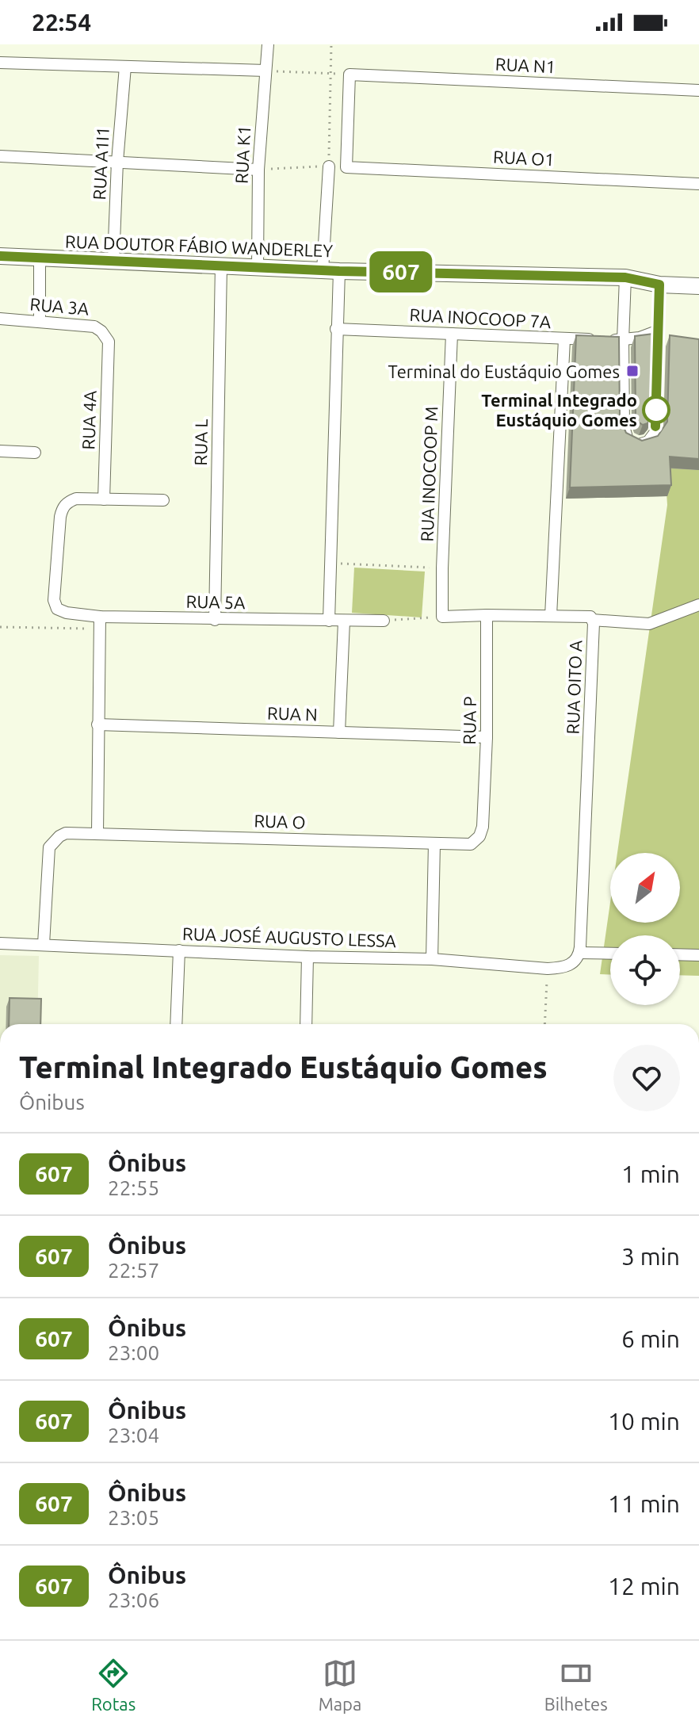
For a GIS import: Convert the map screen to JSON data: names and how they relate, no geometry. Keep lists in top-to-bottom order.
{
  "streets": {
    "street": [
      "RUA N1",
      "RUA K1",
      "RUA O1",
      "RUA A1I1",
      "RUA DOUTOR FÁBIO WANDERLEY",
      "RUA 3A",
      "RUA INOCOOP 7A",
      "RUA 4A",
      "RUA L",
      "RUA INOCOOP M",
      "RUA 5A",
      "RUA OITO A",
      "RUA N",
      "RUA P",
      "RUA O",
      "RUA JOSÉ AUGUSTO LESSA"
    ]
  },
  "crossings": [
    ["RUA N1", "RUA O1"],
    ["RUA K1", "RUA DOUTOR FÁBIO WANDERLEY"],
    ["RUA A1I1", "RUA DOUTOR FÁBIO WANDERLEY"],
    ["RUA DOUTOR FÁBIO WANDERLEY", "RUA L"],
    ["RUA 3A", "RUA 4A"],
    ["RUA INOCOOP 7A", "RUA INOCOOP M"],
    ["RUA 4A", "RUA 5A"],
    ["RUA L", "RUA 5A"],
    ["RUA OITO A", "RUA P"],
    ["RUA OITO A", "RUA JOSÉ AUGUSTO LESSA"],
    ["RUA N", "RUA P"],
    ["RUA P", "RUA O"],
    ["RUA O", "RUA JOSÉ AUGUSTO LESSA"]
  ],
  "places": {
    "transit": ["Terminal do Eustáquio Gomes"],
    "other": ["Terminal Integrado Eustáquio Gomes"]
  },
  "lines": ["bus line 607"],
  "north": "top right",
  "page": {
    "status": "22:54",
    "on_map": "607",
    "heading": ["Terminal Integrado Eustáquio Gomes", "Ônibus"],
    "list": [
      {
        "mark": "607",
        "name": "Ônibus",
        "note": "22:55",
        "value": "1 min"
      },
      {
        "mark": "607",
        "name": "Ônibus",
        "note": "22:57",
        "value": "3 min"
      },
      {
        "mark": "607",
        "name": "Ônibus",
        "note": "23:00",
        "value": "6 min"
      },
      {
        "mark": "607",
        "name": "Ônibus",
        "note": "23:04",
        "value": "10 min"
      },
      {
        "mark": "607",
        "name": "Ônibus",
        "note": "23:05",
        "value": "11 min"
      },
      {
        "mark": "607",
        "name": "Ônibus",
        "note": "23:06",
        "value": "12 min"
      }
    ],
    "tabs": ["Rotas", "Mapa", "Bilhetes"]
  }
}
